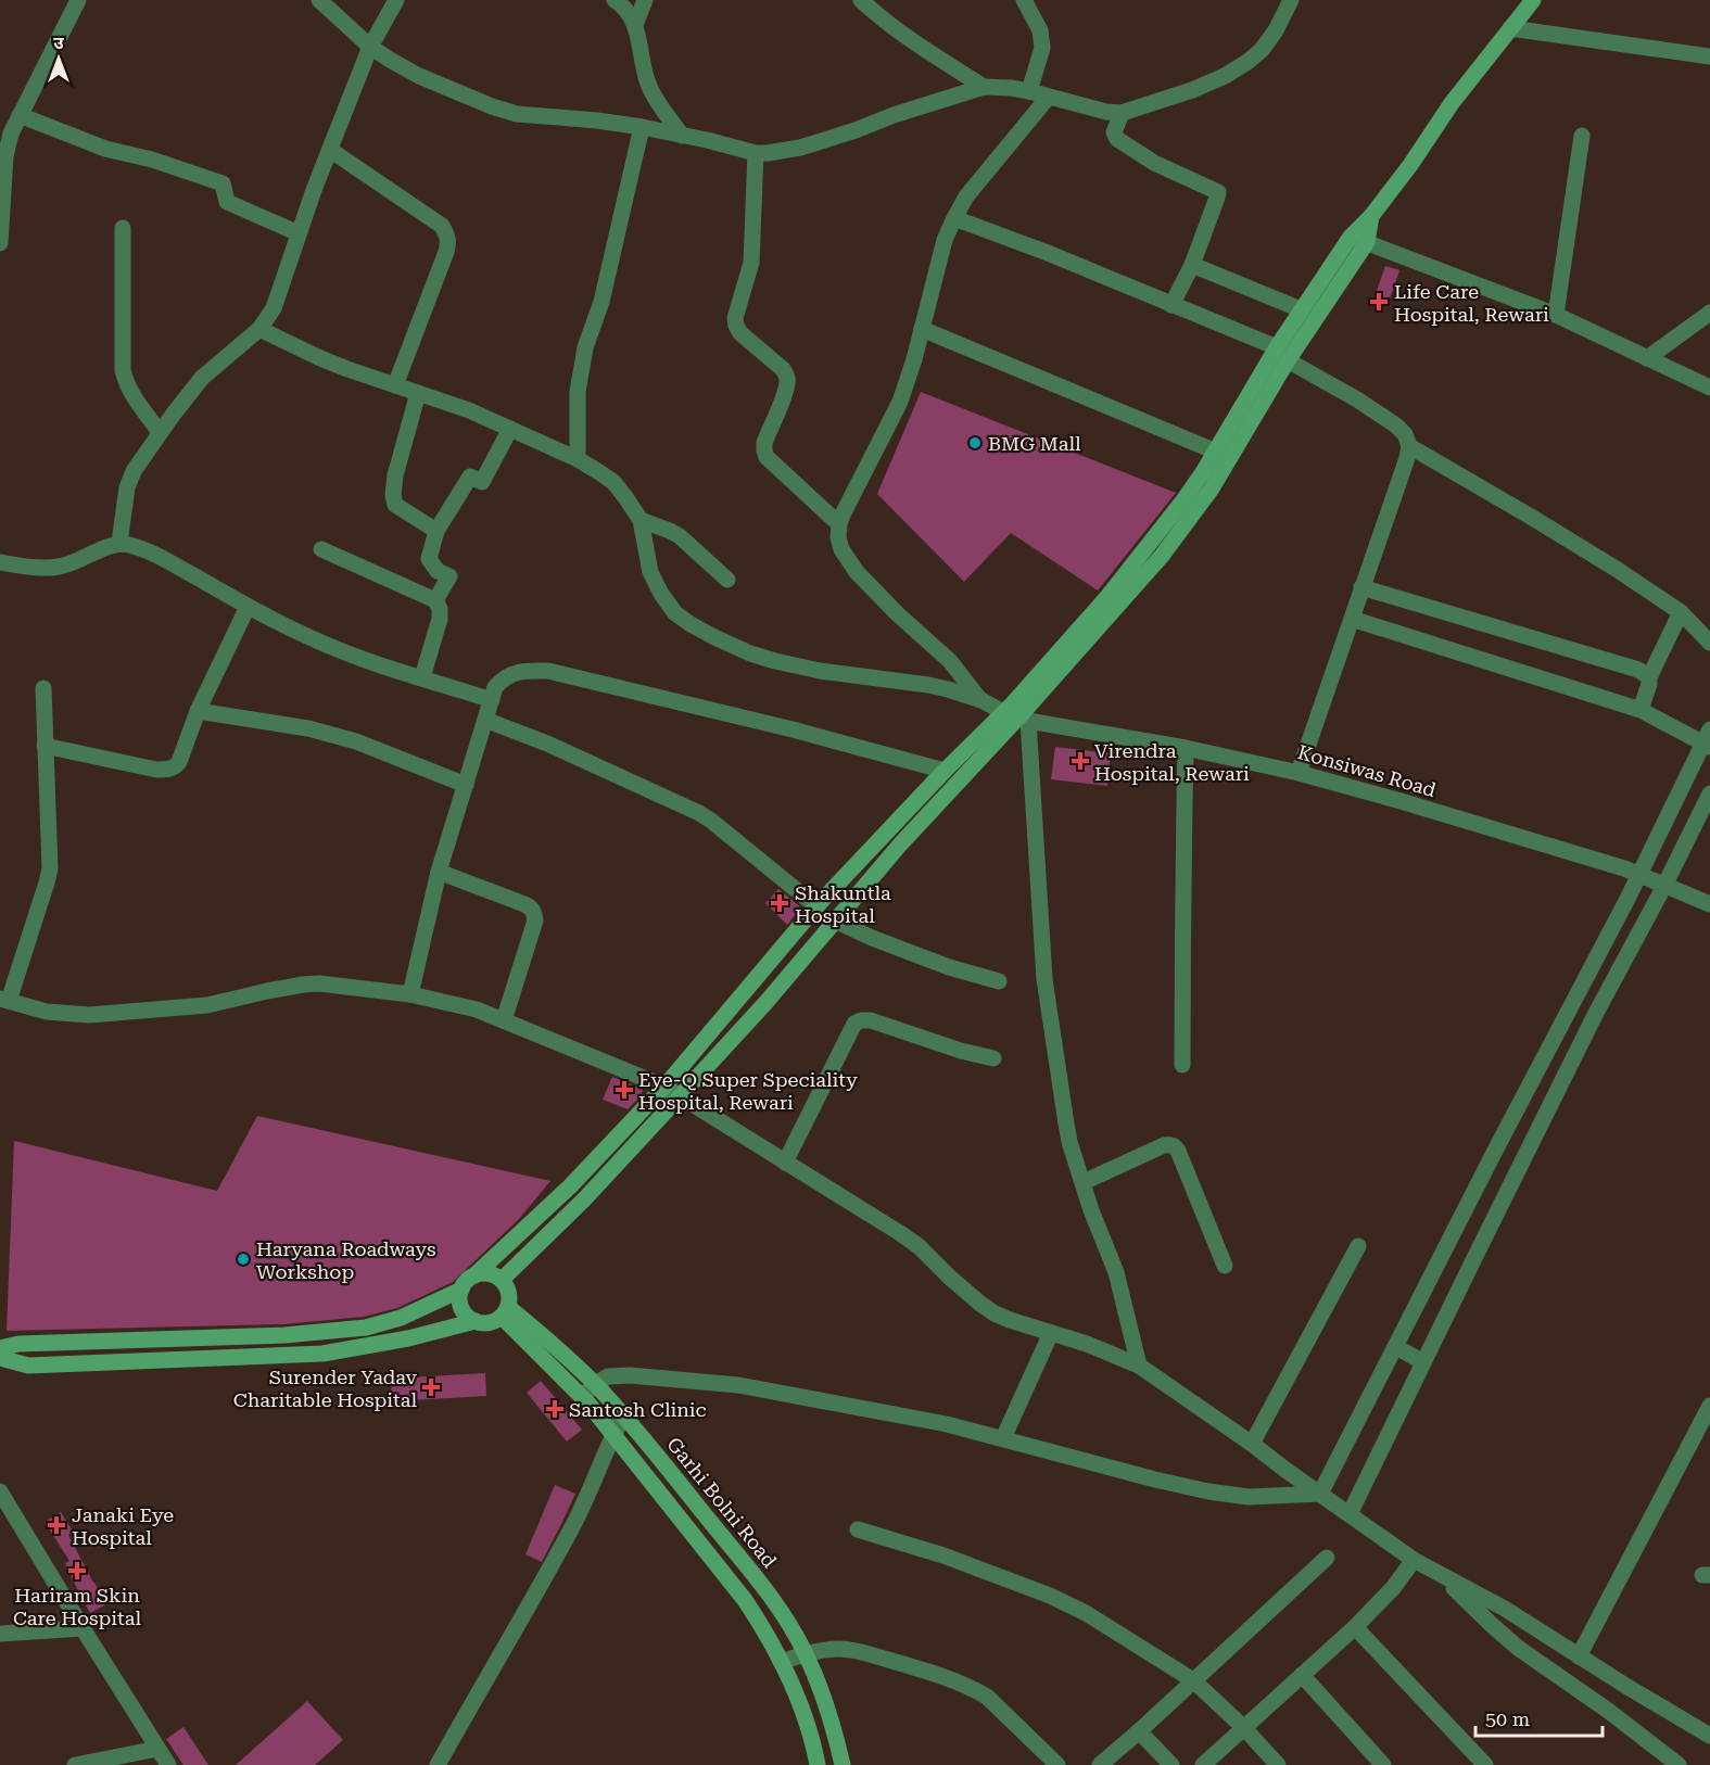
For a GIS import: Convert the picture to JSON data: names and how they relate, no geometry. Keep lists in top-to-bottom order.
{
  "streets": {
    "main road": ["Garhi Bolni Road"],
    "street": ["Konsiwas Road"]
  },
  "places": {
    "health": [
      "Life Care Hospital, Rewari",
      "Virendra Hospital, Rewari",
      "Shakuntla Hospital",
      "Eye-Q Super Speciality Hospital, Rewari",
      "Surender Yadav Charitable Hospital",
      "Santosh Clinic",
      "Janaki Eye Hospital",
      "Hariram Skin Care Hospital"
    ],
    "other": ["BMG Mall", "Haryana Roadways Workshop"]
  },
  "scale_bar": "50 m",
  "north": "top"
}
